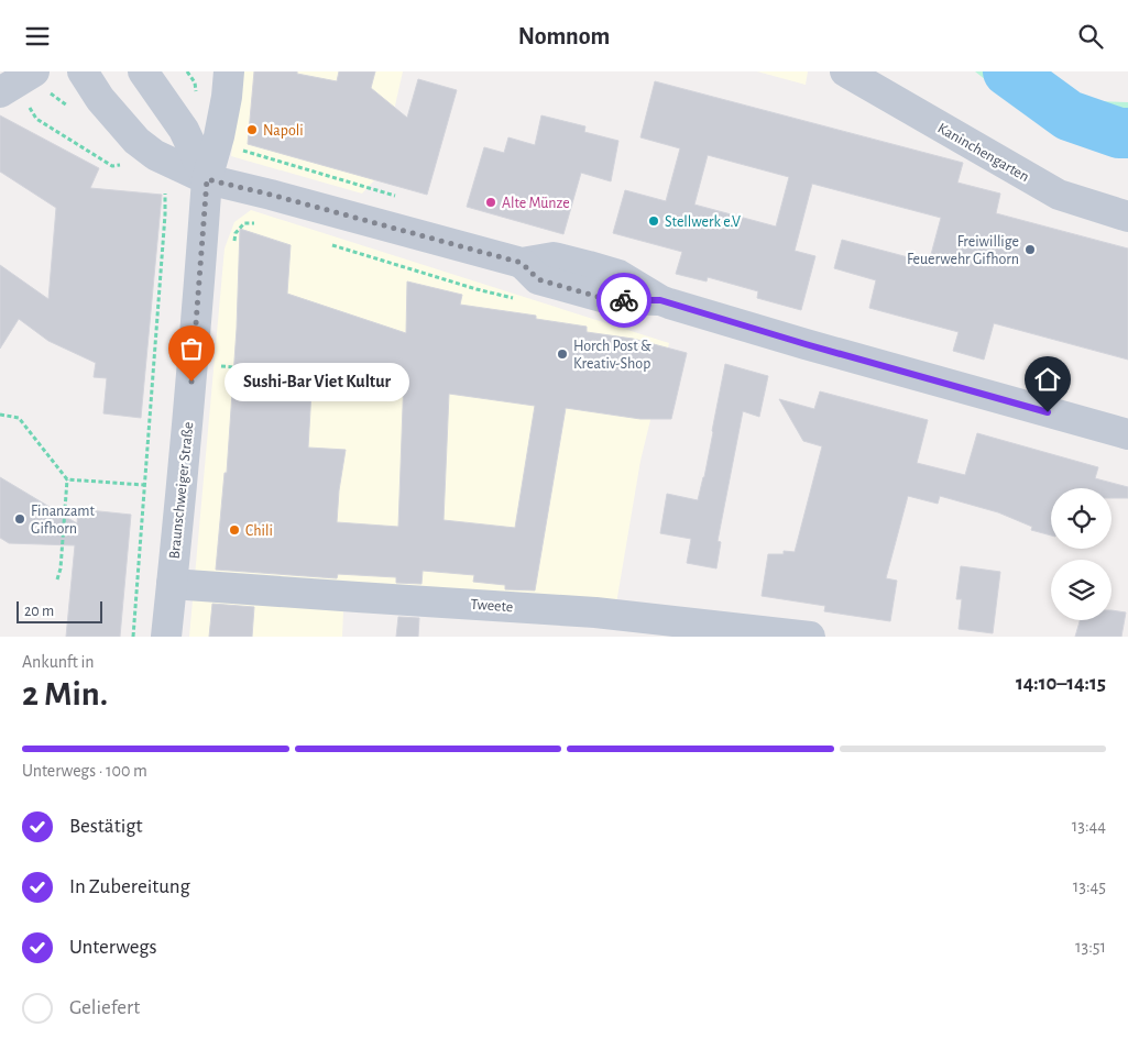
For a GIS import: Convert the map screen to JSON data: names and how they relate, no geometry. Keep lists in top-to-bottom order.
{
  "streets": {
    "street": ["Kaninchengarten", "Braunschweiger Straße", "Tweete"]
  },
  "crossings": [
    ["Braunschweiger Straße", "Tweete"]
  ],
  "places": [
    "Napoli",
    "Alte Münze",
    "Stellwerk e.V",
    "Freiwillige Feuerwehr Gifhorn",
    "Horch Post & Kreativ-Shop",
    "Sushi-Bar Viet Kultur",
    "Finanzamt Gifhorn",
    "Chili"
  ],
  "scale_bar": "20 m",
  "page": {
    "header": "Nomnom",
    "bubble": "Sushi-Bar Viet Kultur",
    "scale": "20 m",
    "heading": ["2 Min.", "Ankunft in", "14:10–14:15"],
    "bar": "Unterwegs · 100 m",
    "list": [
      ["Bestätigt", "13:44"],
      ["In Zubereitung", "13:45"],
      ["Unterwegs", "13:51"],
      "Geliefert"
    ]
  }
}
